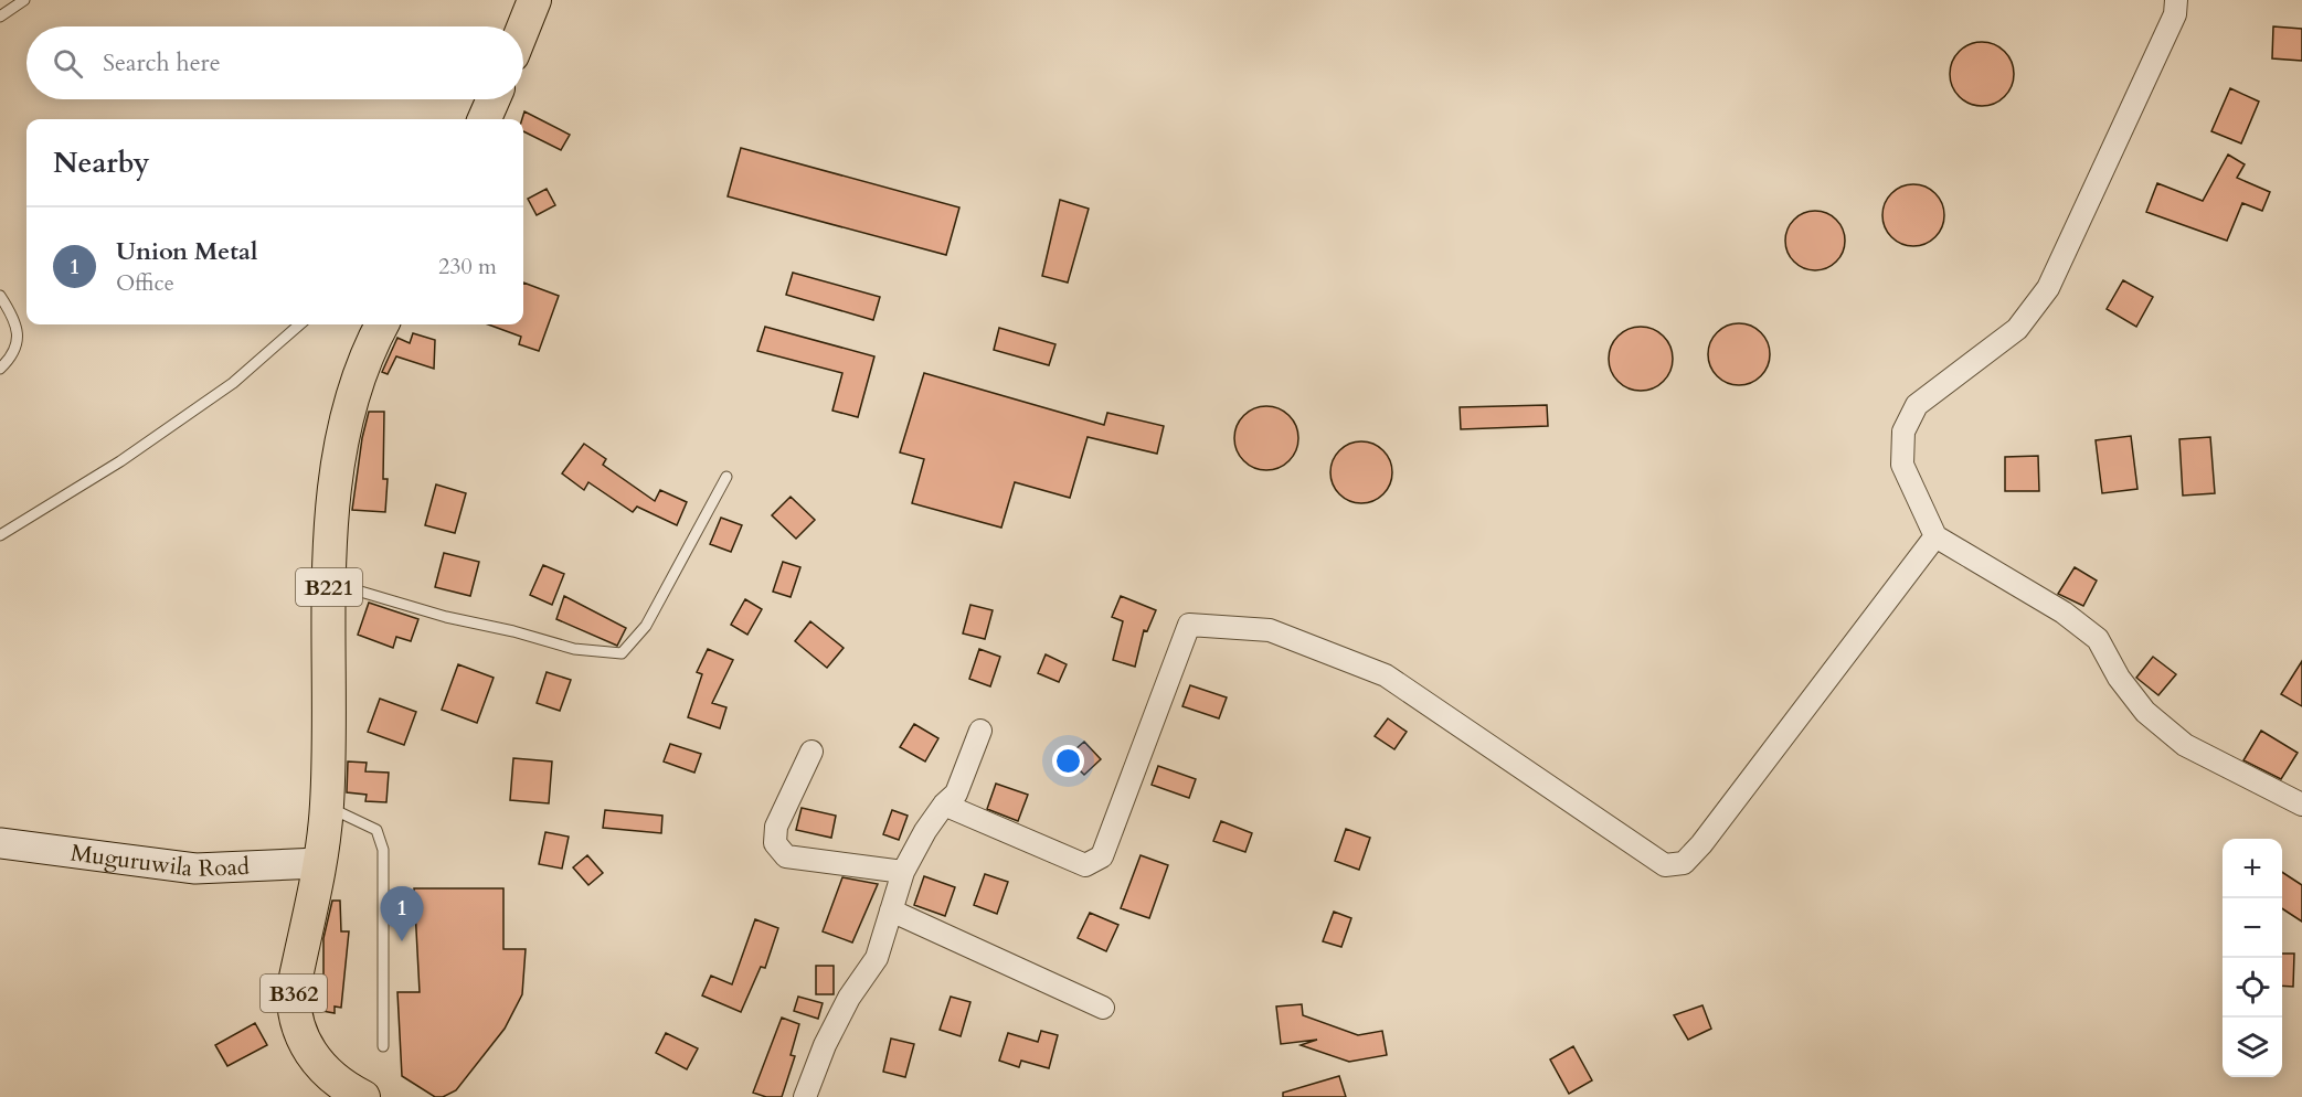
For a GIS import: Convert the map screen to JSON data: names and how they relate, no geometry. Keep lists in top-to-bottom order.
{
  "streets": {
    "main road": ["B221", "B362"],
    "street": ["Muguruwila Road"]
  },
  "crossings": [
    ["B221", "Muguruwila Road"],
    ["B221", "B362"],
    ["Muguruwila Road", "B362"]
  ],
  "page": {
    "search": "Search here",
    "heading": "Nearby",
    "list": [
      {
        "mark": "1",
        "name": "Union Metal",
        "note": "Office",
        "value": "230 m"
      }
    ],
    "map_buttons": ["+", "−"],
    "pins": "1"
  }
}
